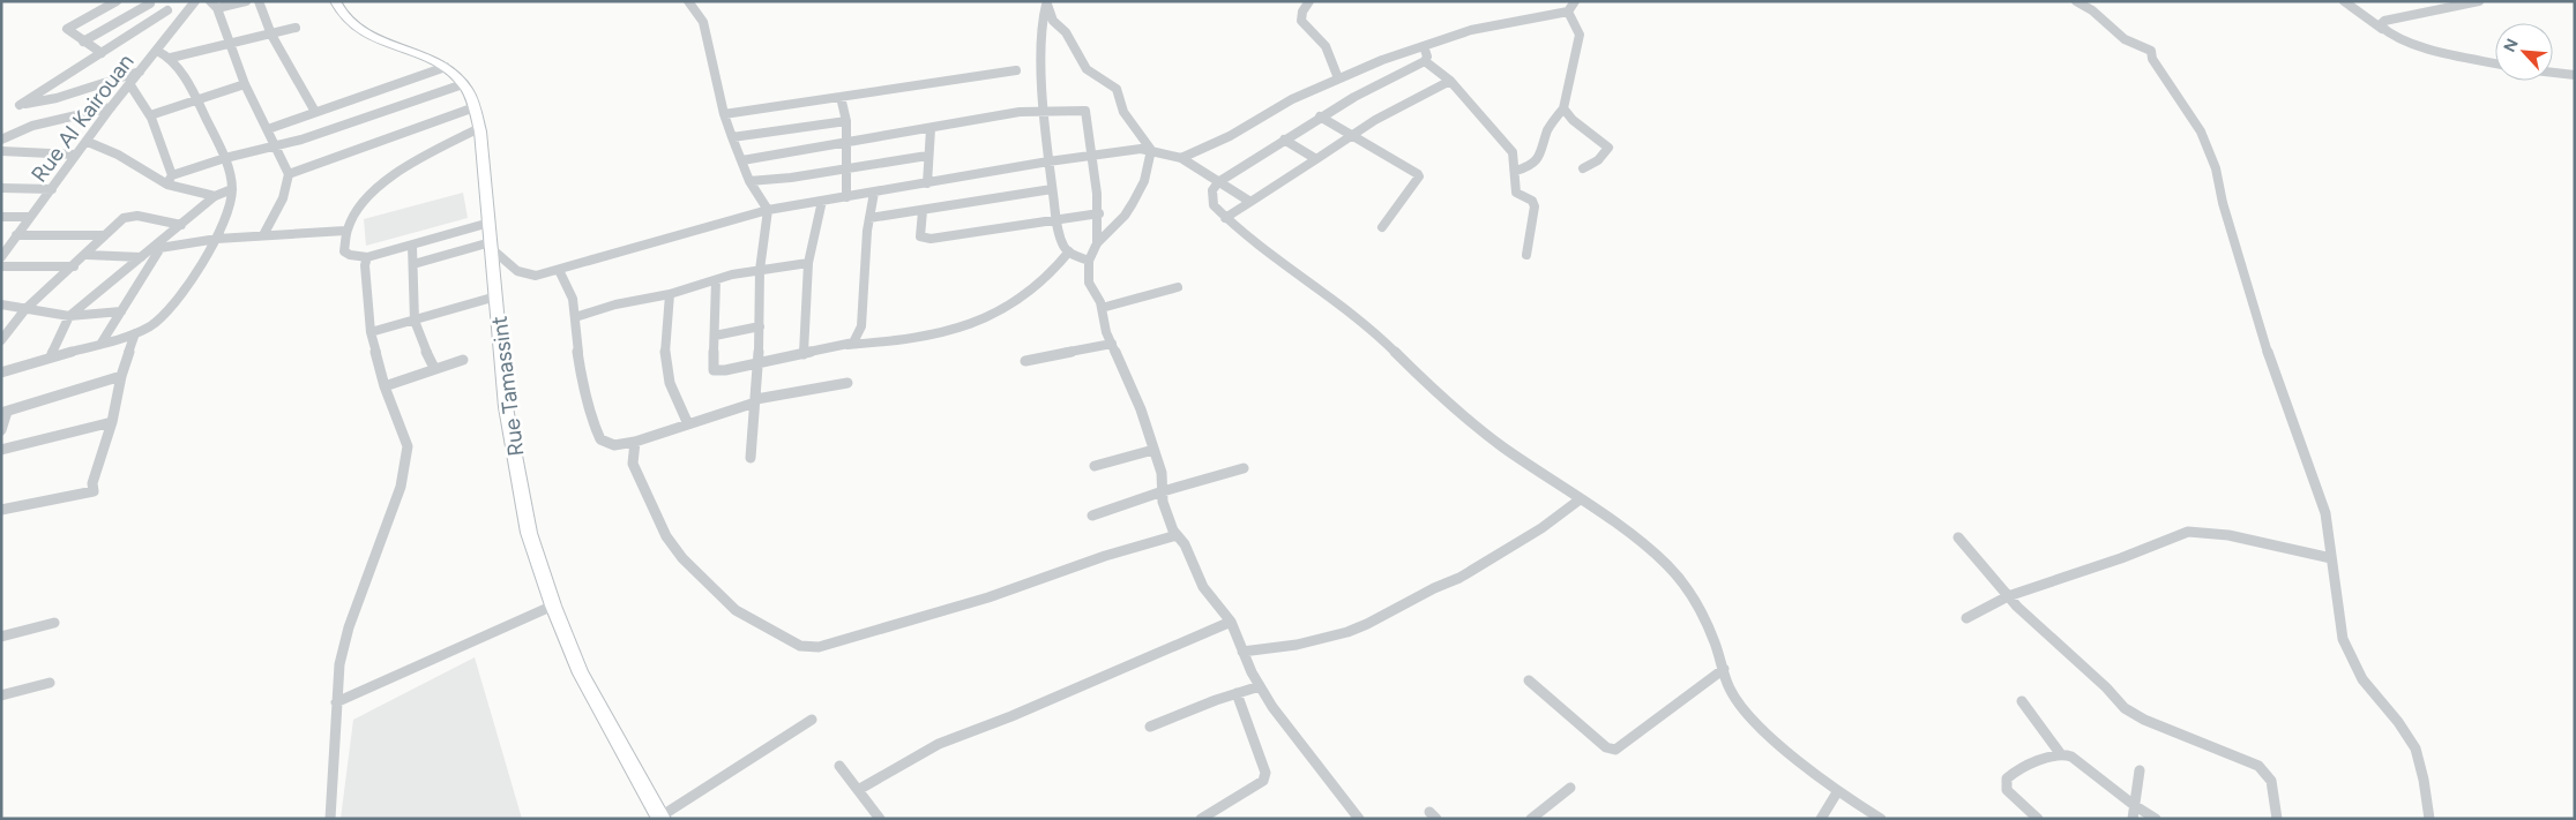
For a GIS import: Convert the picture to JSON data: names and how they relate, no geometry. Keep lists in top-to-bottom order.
{
  "streets": {
    "main road": ["Rue Tamassint"],
    "street": ["Rue Al Kairouan"]
  },
  "north": "top left"
}
